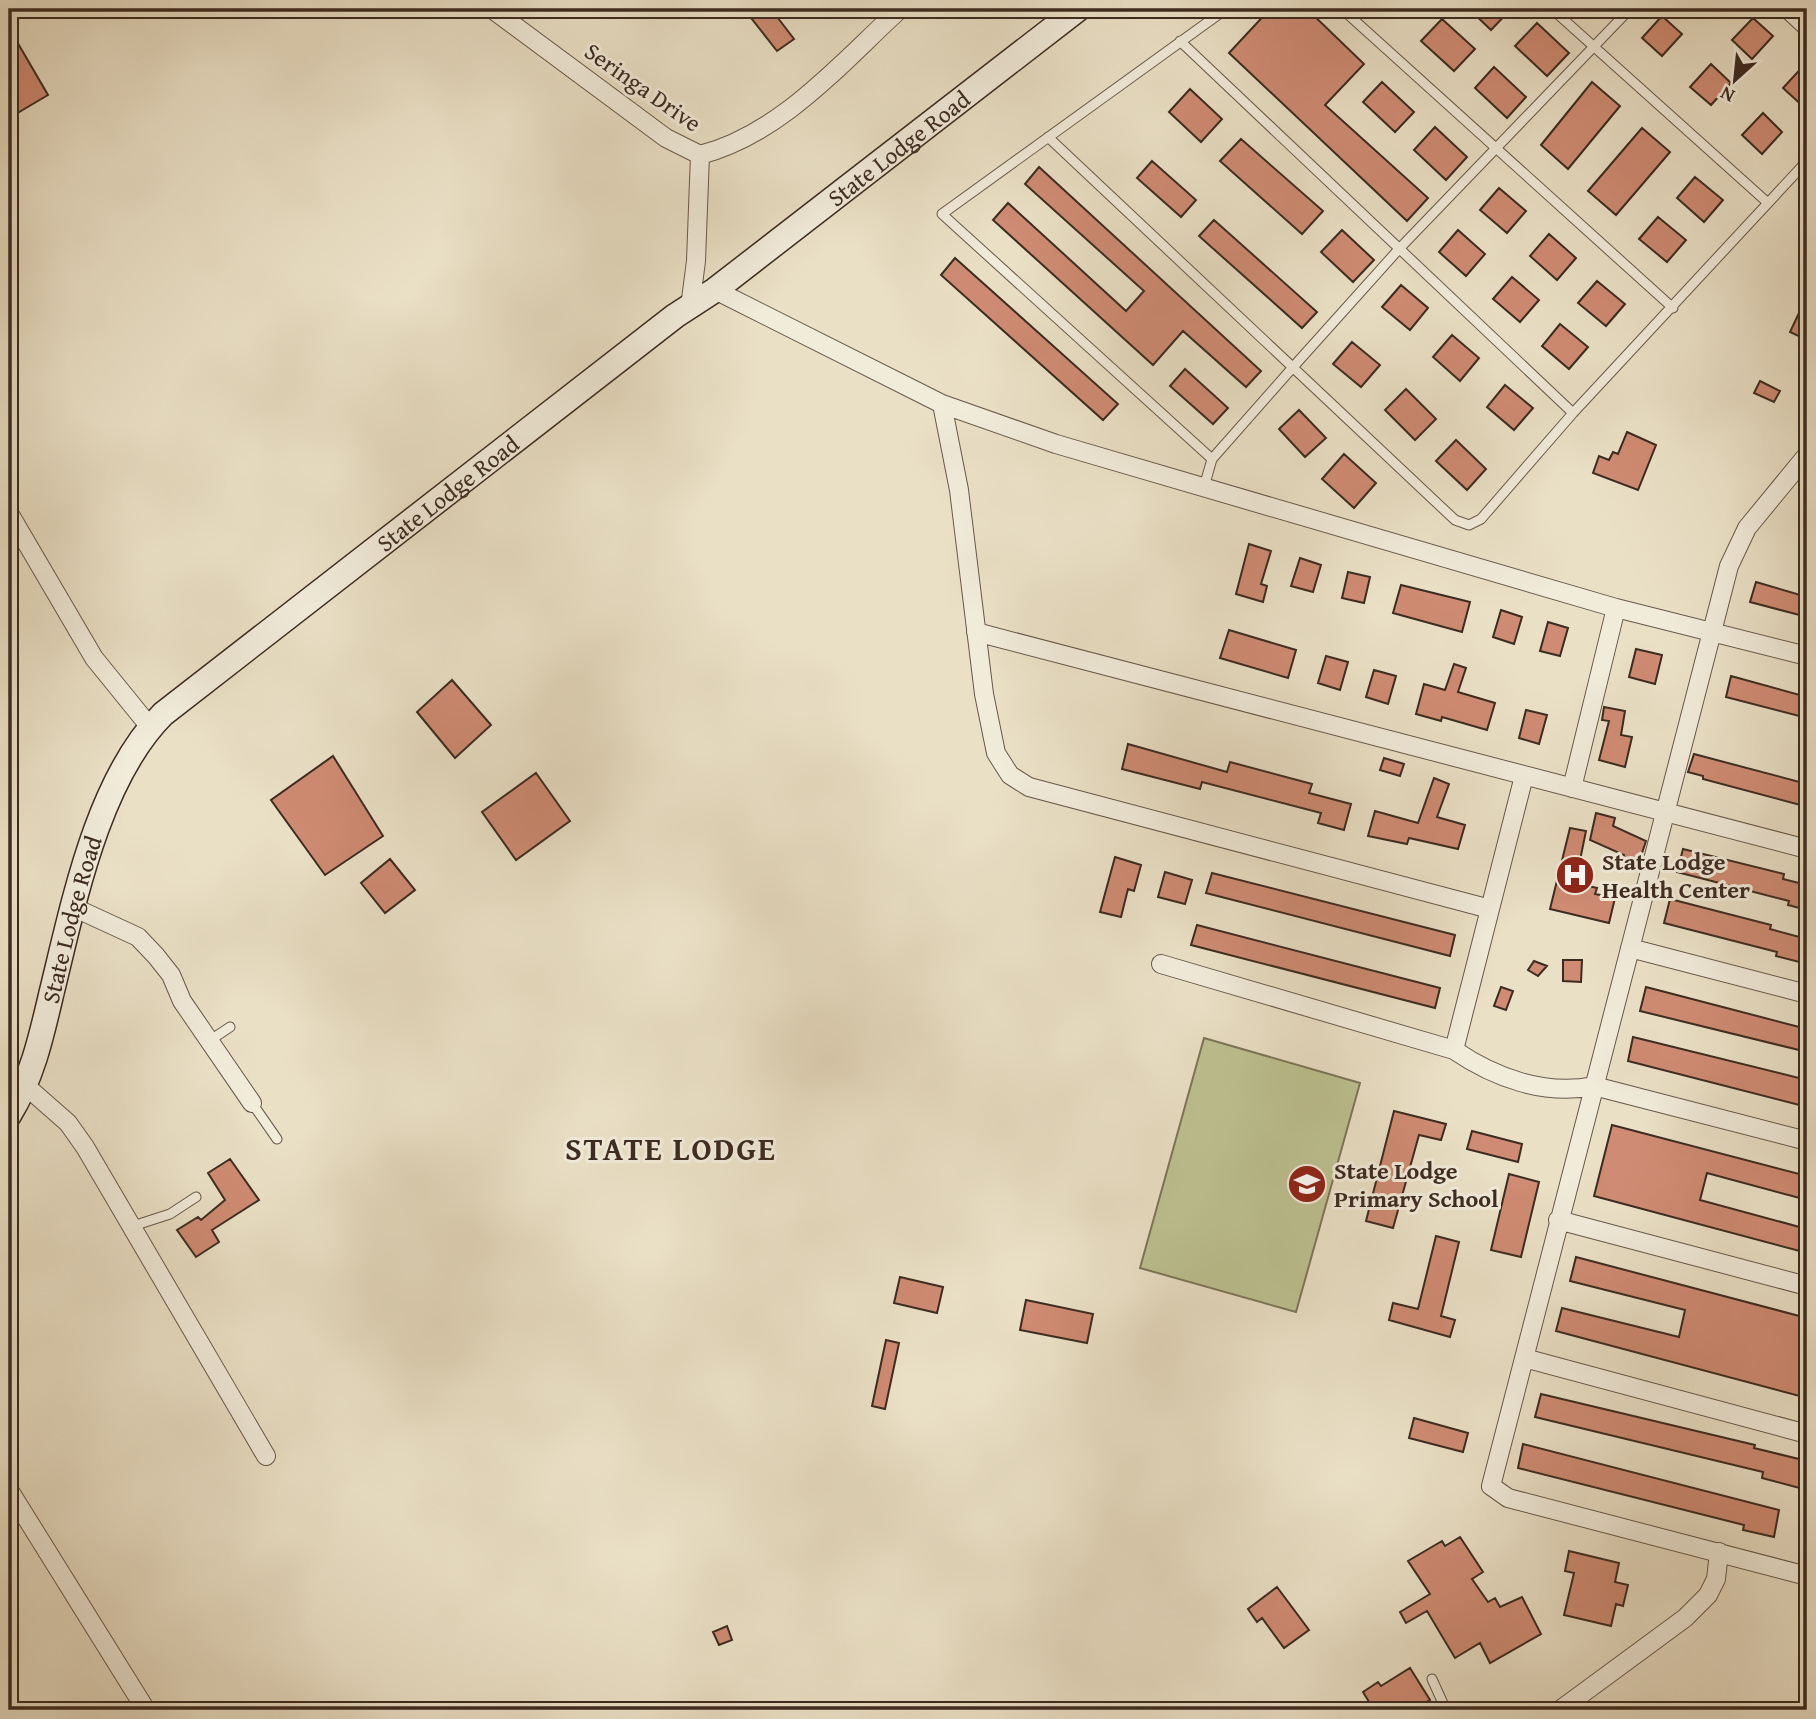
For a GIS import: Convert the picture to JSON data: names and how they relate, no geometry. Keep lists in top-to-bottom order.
{
  "streets": {
    "street": ["Seringa Drive", "State Lodge Road"]
  },
  "districts": ["STATE LODGE"],
  "places": {
    "hospital": ["State Lodge Health Center"],
    "school or university": ["State Lodge Primary School"]
  },
  "north": "bottom left"
}
